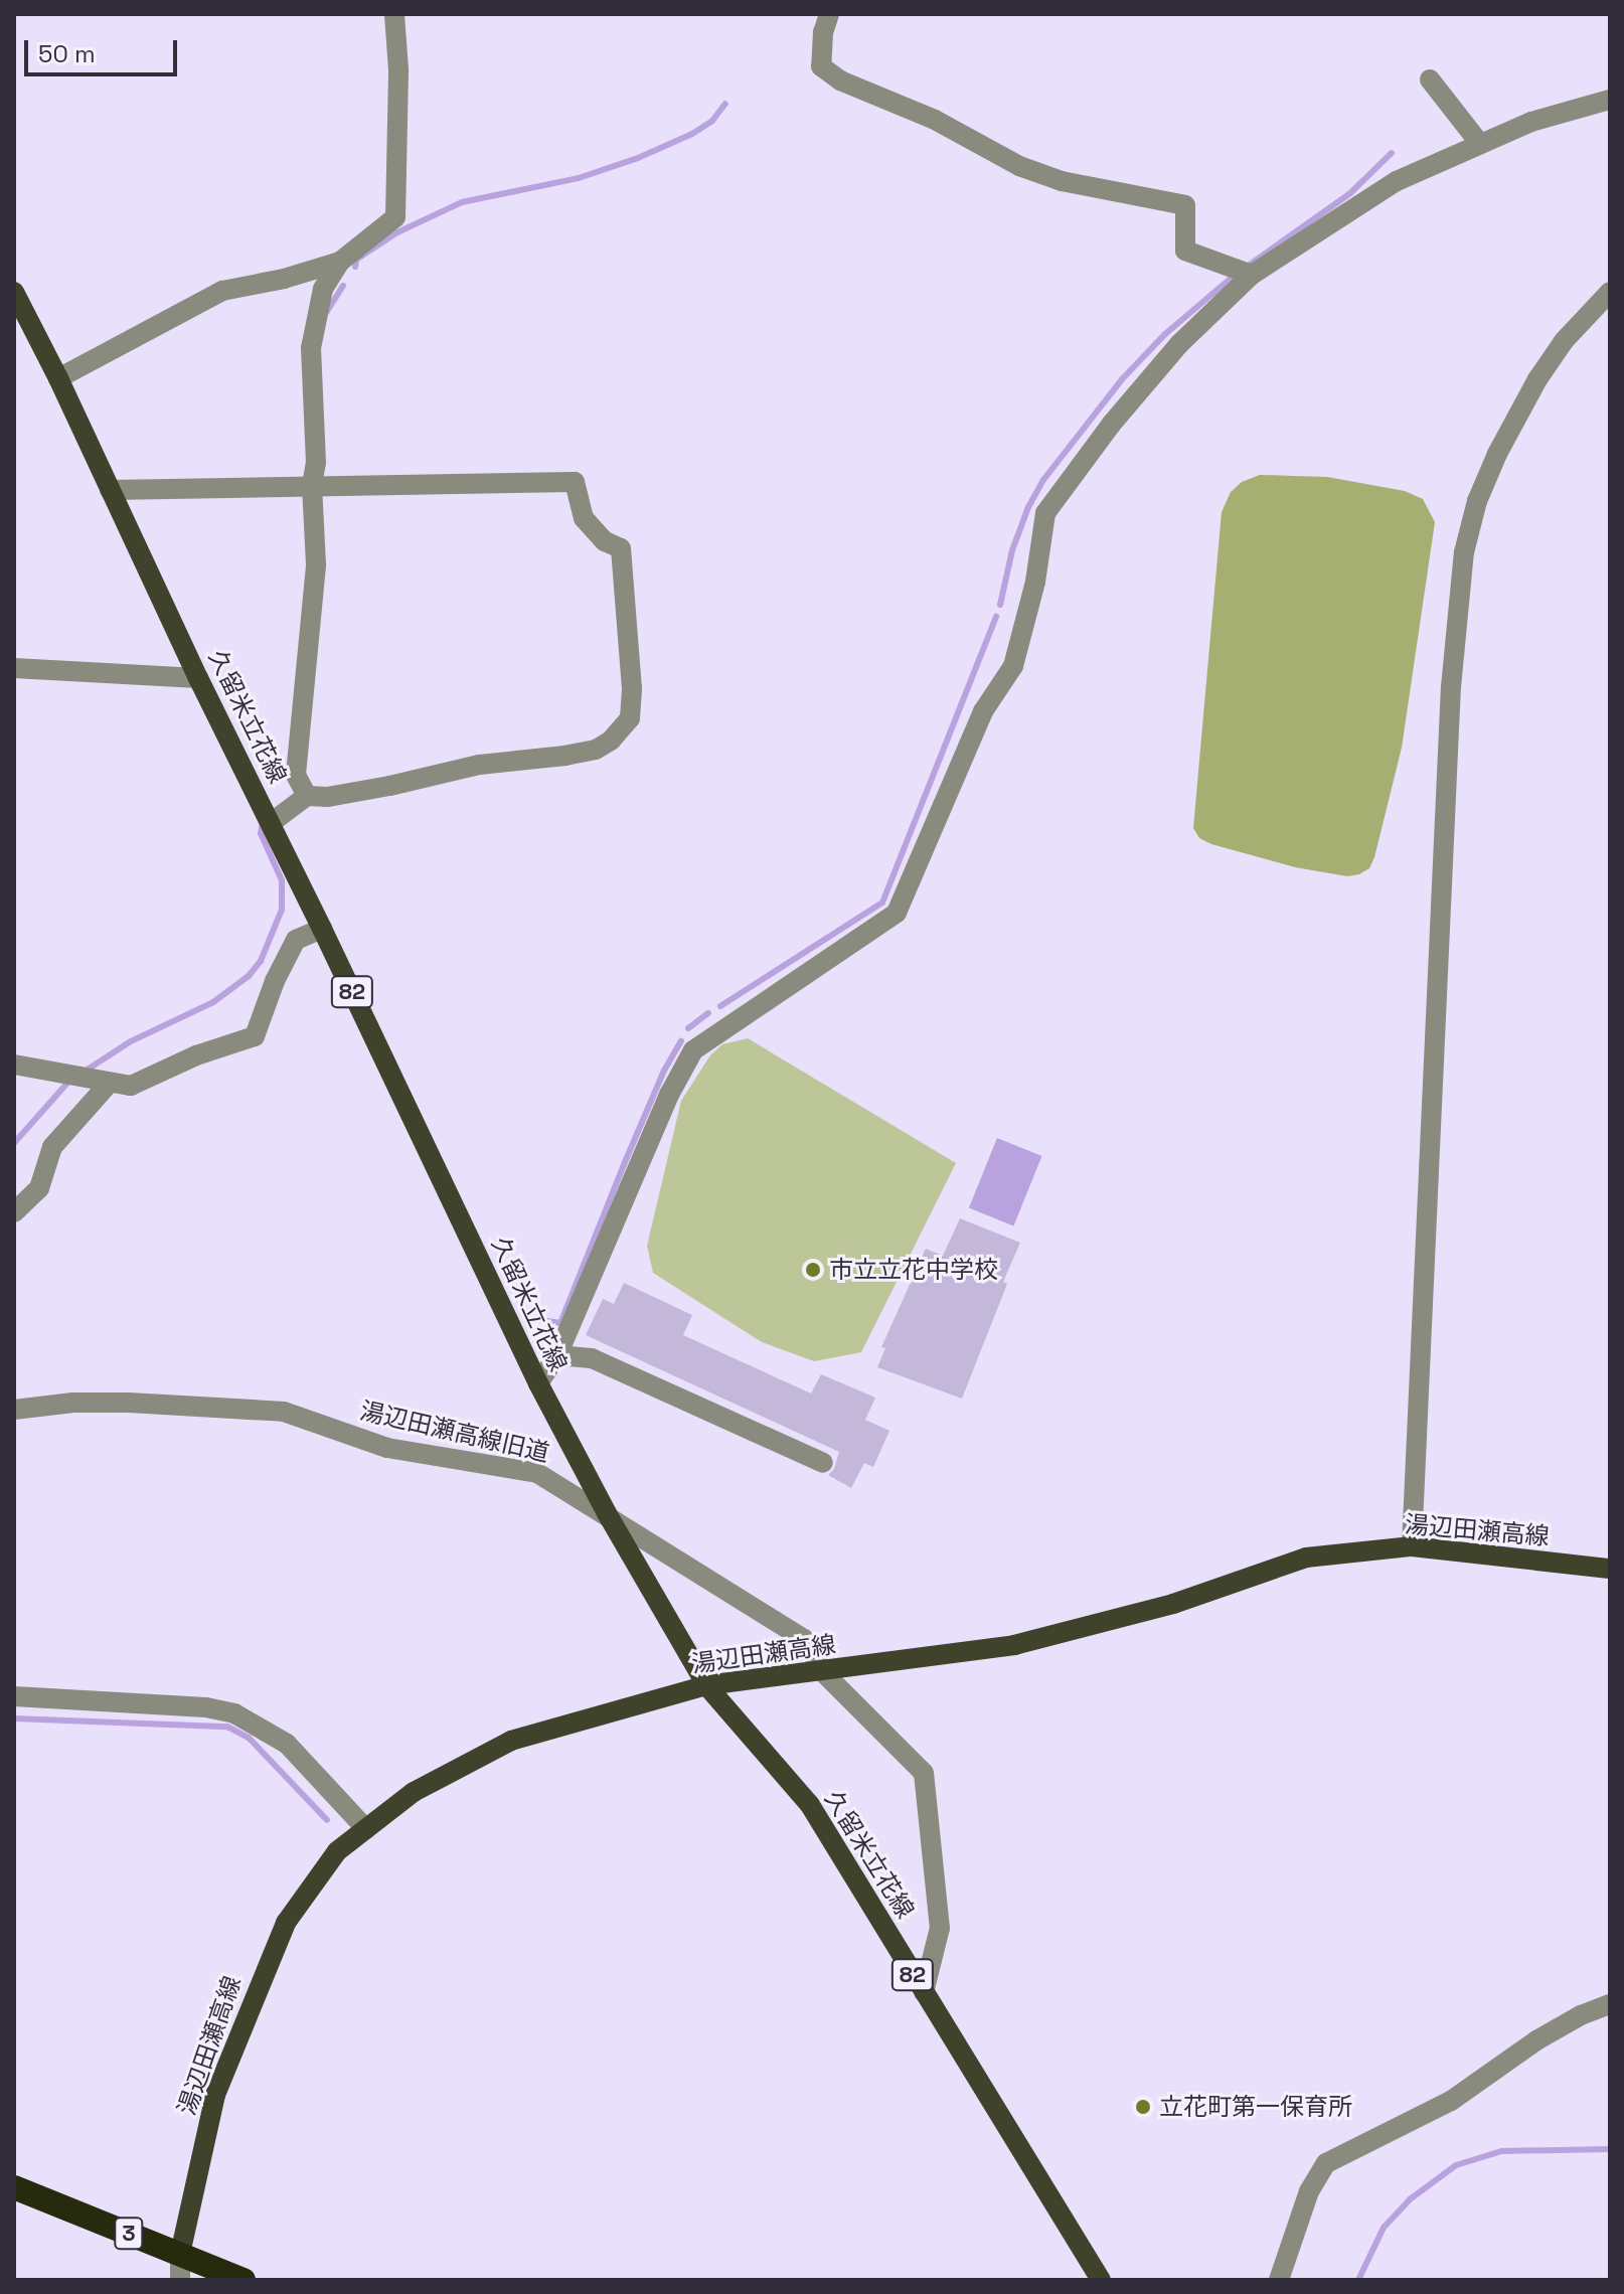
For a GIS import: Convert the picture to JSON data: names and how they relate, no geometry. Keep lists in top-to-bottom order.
{
  "streets": {
    "highway": ["3"],
    "main road": ["久留米立花線", "82", "湯辺田瀬高線"],
    "street": ["湯辺田瀬高線旧道"]
  },
  "crossings": [
    ["久留米立花線", "湯辺田瀬高線旧道"],
    ["久留米立花線", "湯辺田瀬高線"],
    ["湯辺田瀬高線旧道", "湯辺田瀬高線"],
    ["湯辺田瀬高線", "3"]
  ],
  "places": ["市立立花中学校", "立花町第一保育所"],
  "scale_bar": "50 m"
}
